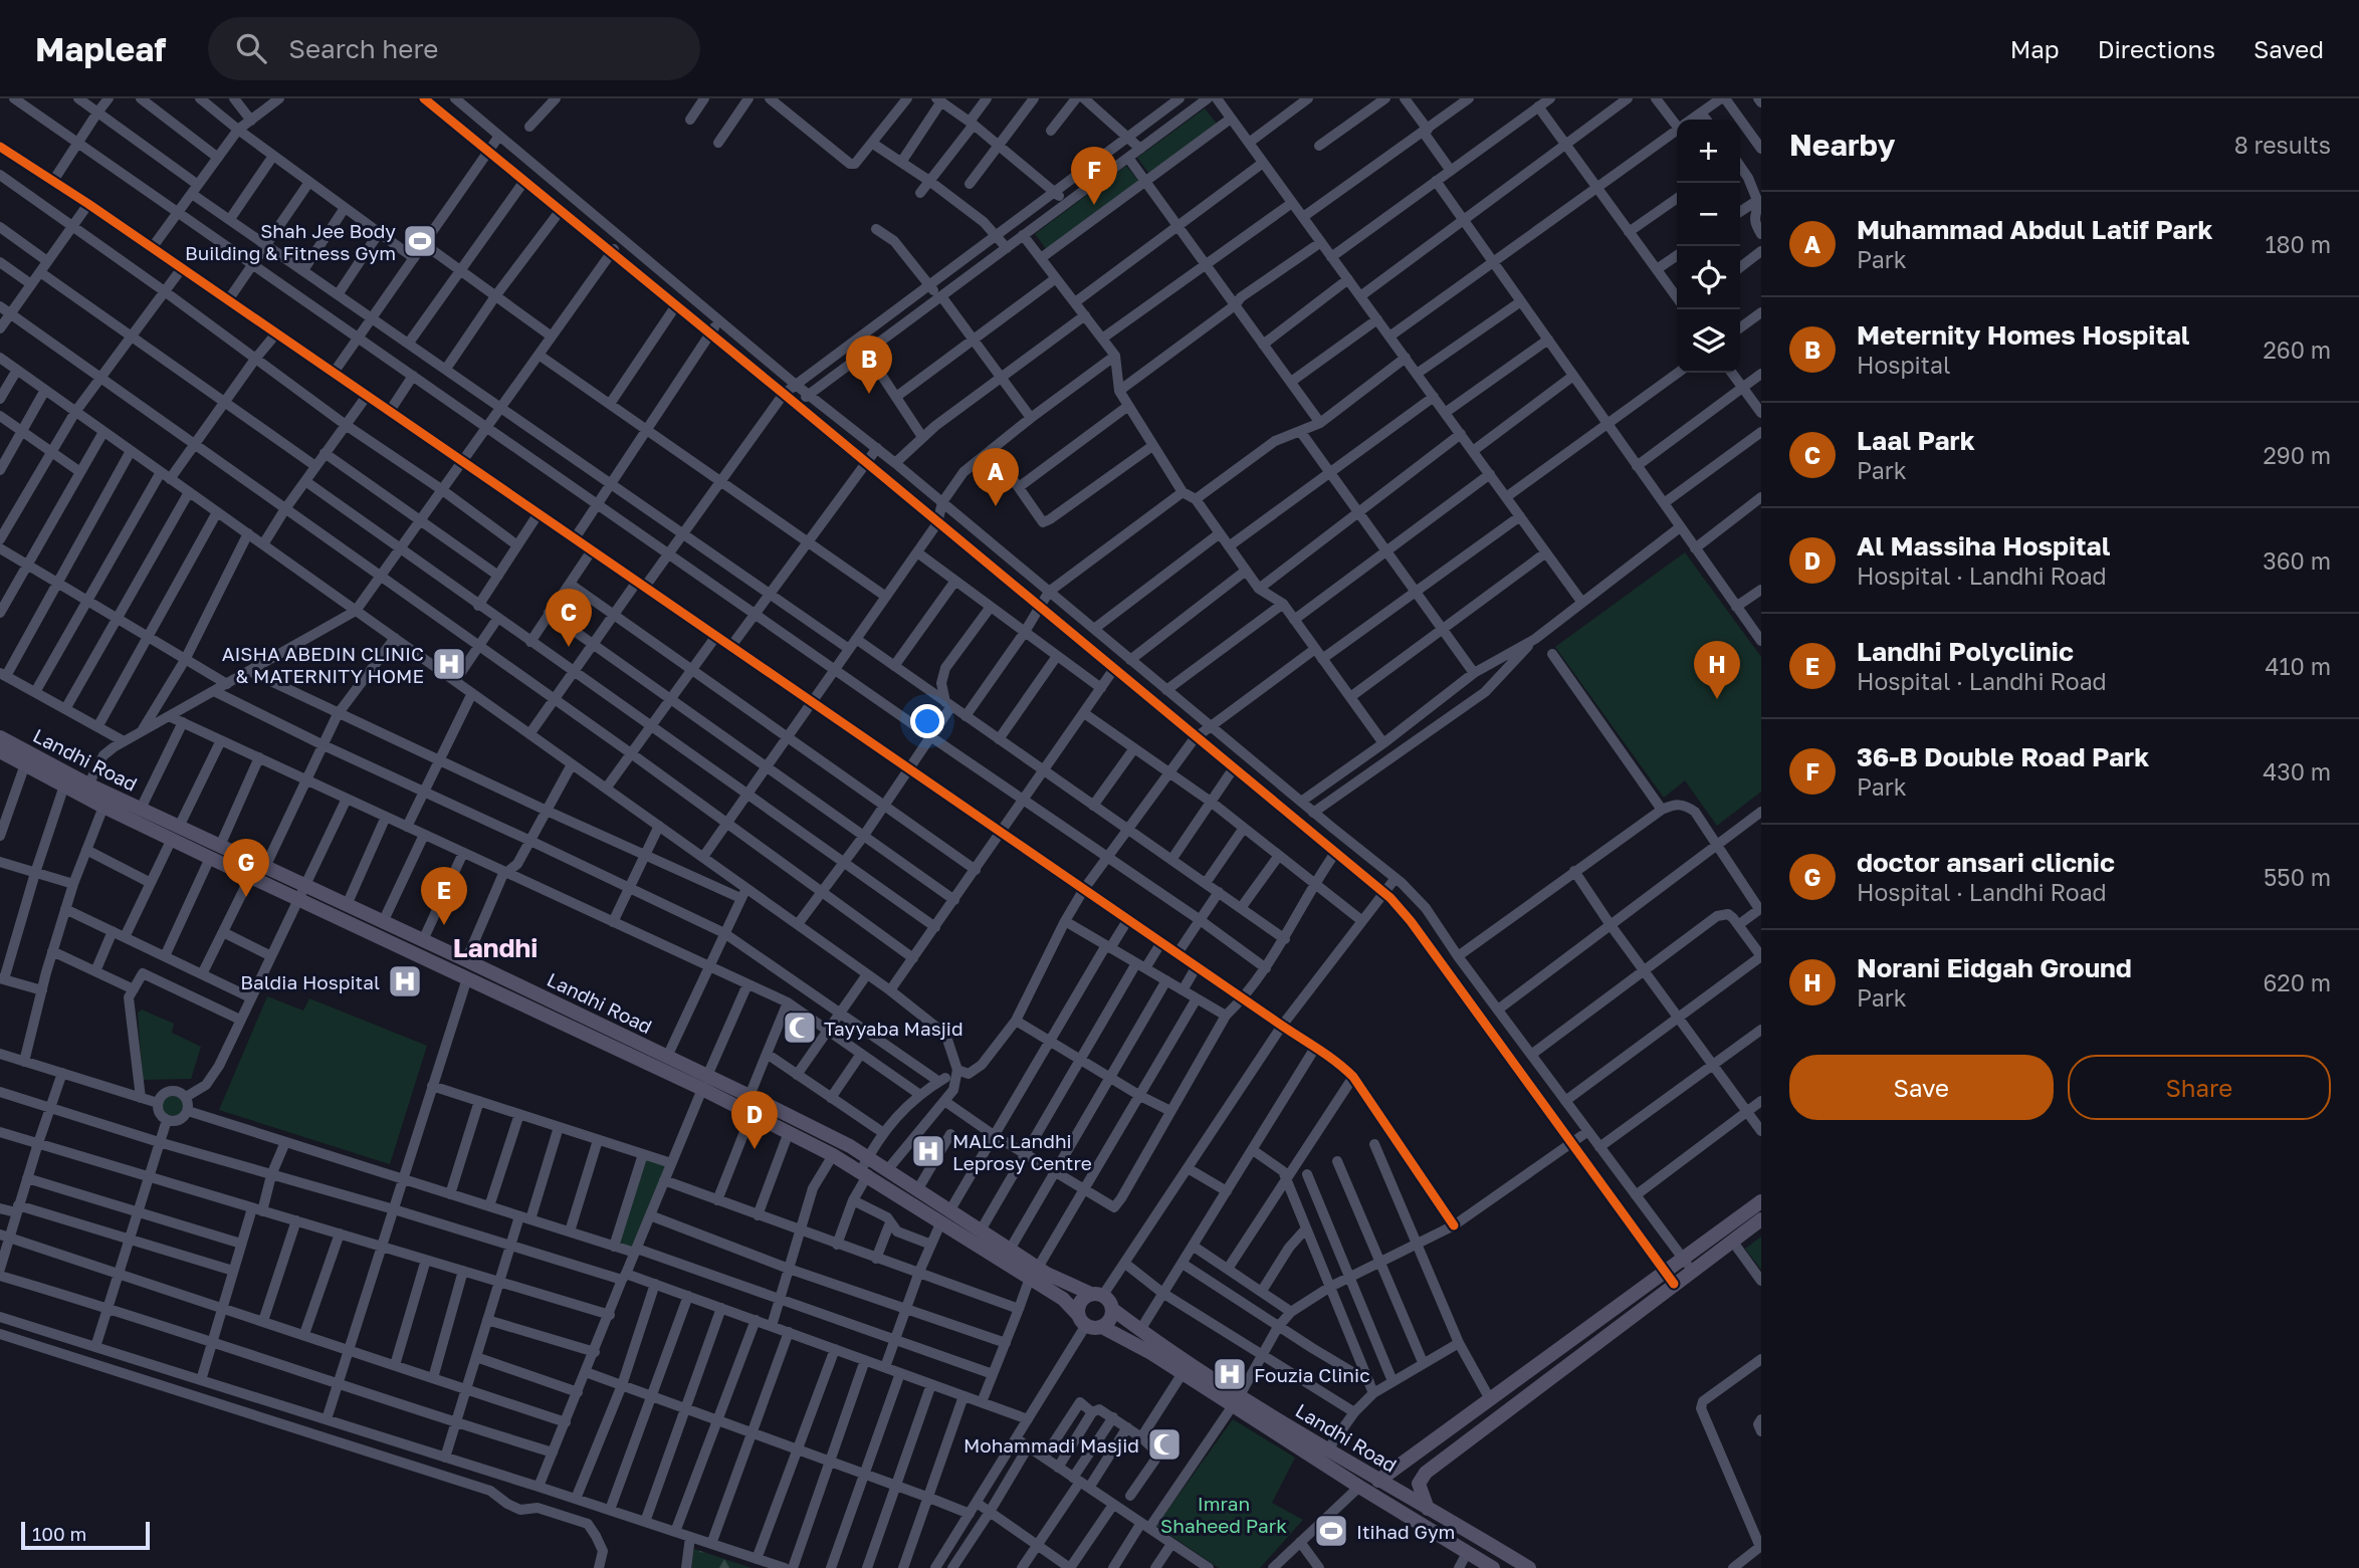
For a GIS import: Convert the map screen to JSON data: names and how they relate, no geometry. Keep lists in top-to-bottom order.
{
  "streets": {
    "main road": ["Landhi Road"]
  },
  "districts": ["Landhi"],
  "parks": ["Imran Shaheed Park"],
  "places": {
    "sports": ["Shah Jee Body Building & Fitness Gym", "Itihad Gym"],
    "hospital": [
      "AISHA ABEDIN CLINIC & MATERNITY HOME",
      "Baldia Hospital",
      "MALC Landhi Leprosy Centre",
      "Fouzia Clinic"
    ],
    "mosque": ["Tayyaba Masjid", "Mohammadi Masjid"]
  },
  "scale_bar": "100 m",
  "page": {
    "header": "Mapleaf",
    "search": "Search here",
    "nav": ["Map", "Directions", "Saved"],
    "heading": ["Nearby", "8 results"],
    "map_buttons": ["+", "−"],
    "pins": [
      "F",
      "B",
      "A",
      "C",
      "H",
      "G",
      "E",
      "D"
    ],
    "list": [
      {
        "mark": "A",
        "name": "Muhammad Abdul Latif Park",
        "note": "Park",
        "value": "180 m"
      },
      {
        "mark": "B",
        "name": "Meternity Homes Hospital",
        "note": "Hospital",
        "value": "260 m"
      },
      {
        "mark": "C",
        "name": "Laal Park",
        "note": "Park",
        "value": "290 m"
      },
      {
        "mark": "D",
        "name": "Al Massiha Hospital",
        "note": "Hospital · Landhi Road",
        "value": "360 m"
      },
      {
        "mark": "E",
        "name": "Landhi Polyclinic",
        "note": "Hospital · Landhi Road",
        "value": "410 m"
      },
      {
        "mark": "F",
        "name": "36-B Double Road Park",
        "note": "Park",
        "value": "430 m"
      },
      {
        "mark": "G",
        "name": "doctor ansari clicnic",
        "note": "Hospital · Landhi Road",
        "value": "550 m"
      },
      {
        "mark": "H",
        "name": "Norani Eidgah Ground",
        "note": "Park",
        "value": "620 m"
      }
    ],
    "buttons": ["Save", "Share"],
    "scale": "100 m"
  }
}
